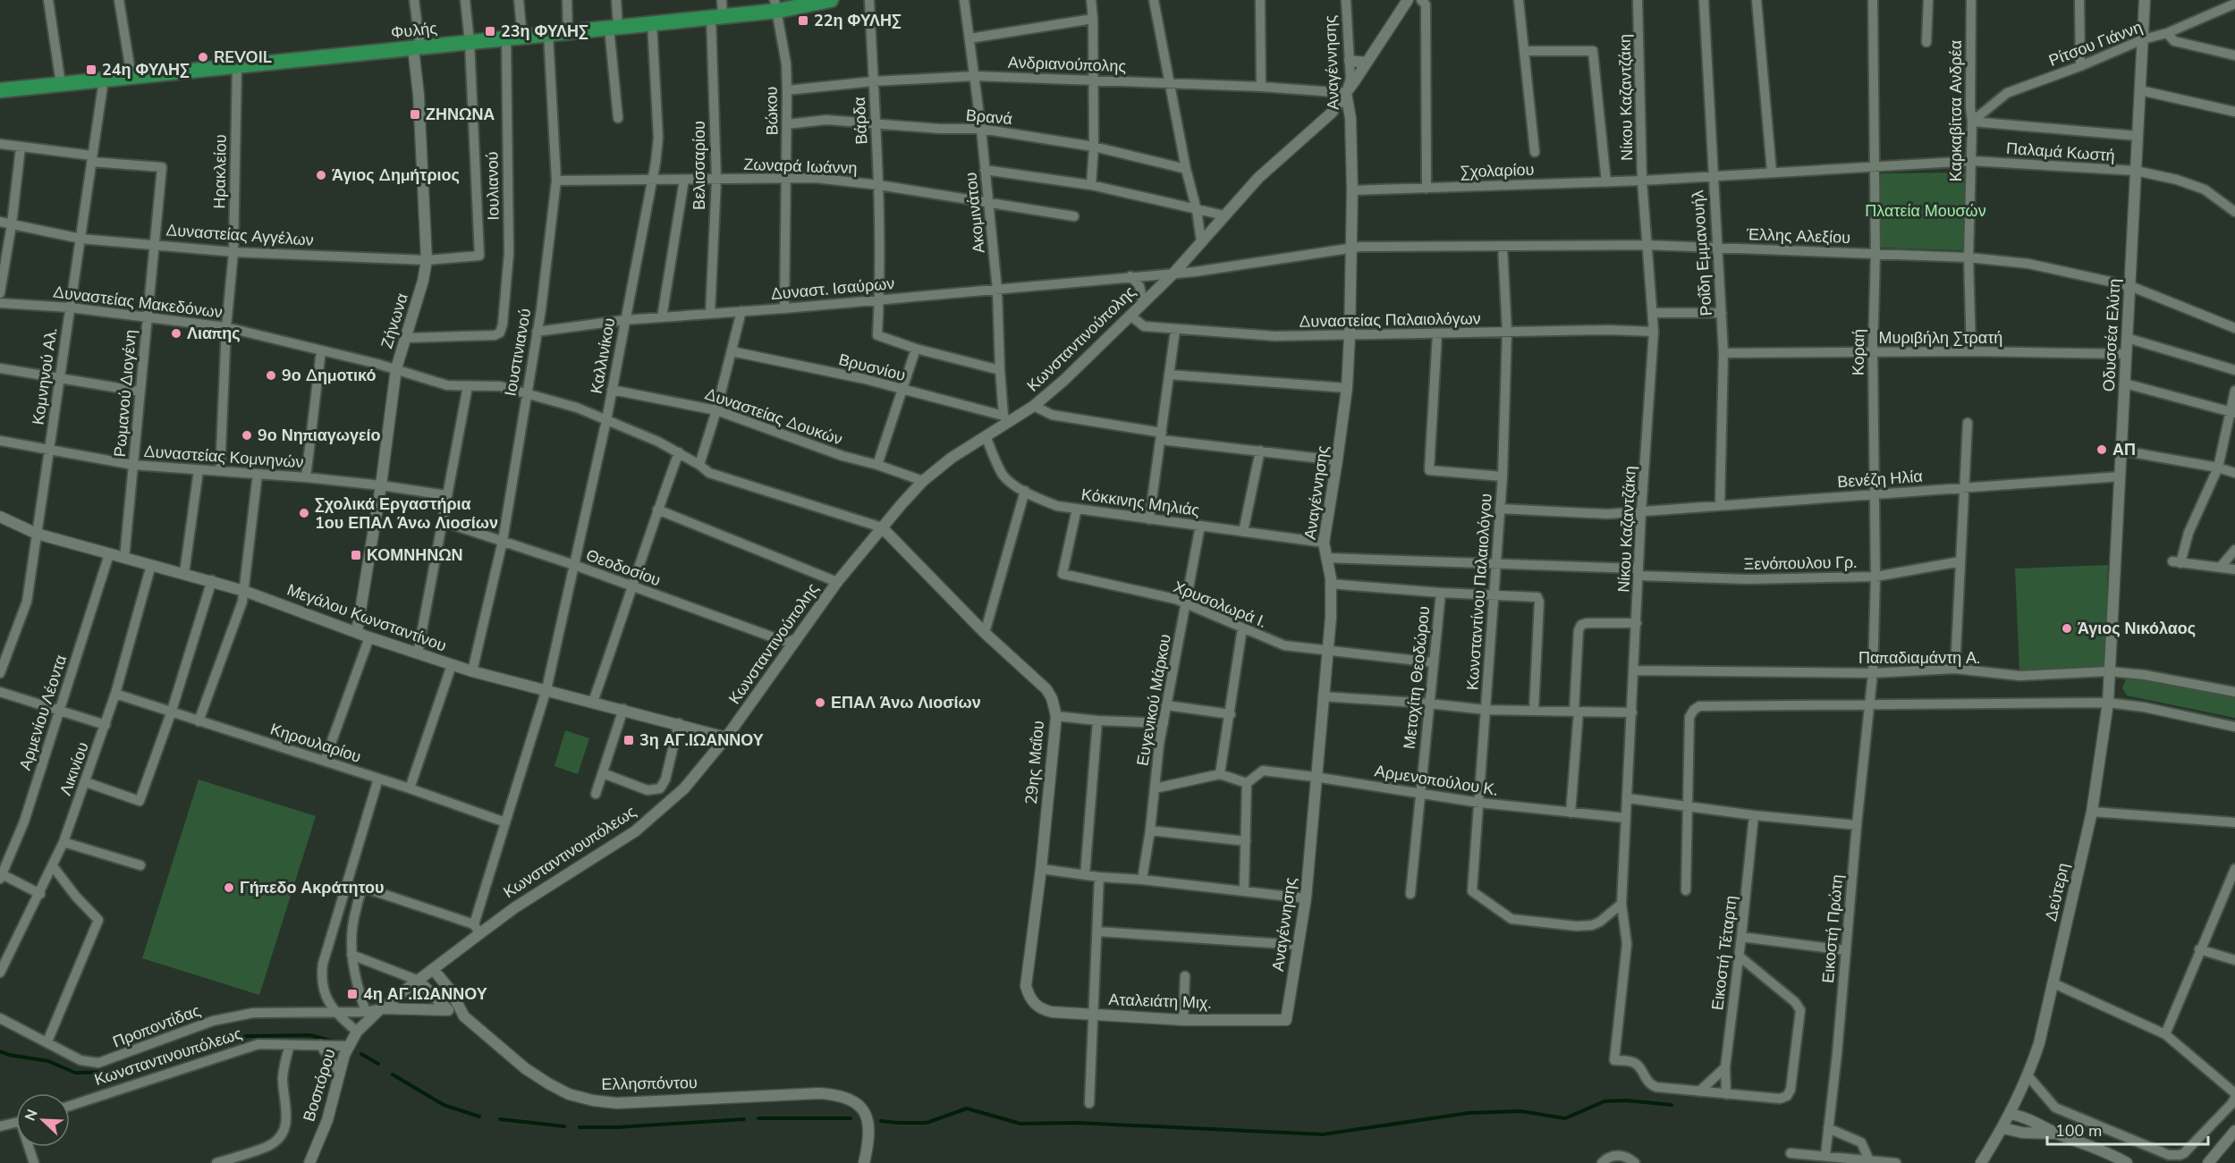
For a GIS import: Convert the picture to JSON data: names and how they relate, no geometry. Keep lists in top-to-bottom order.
{
  "streets": {
    "main road": ["Φυλής"],
    "street": [
      "Ρίτσου Γιάννη",
      "Αναγέννησης",
      "Ανδριανούπολης",
      "Νίκου Καζαντζάκη",
      "Βώκου",
      "Καρκαβίτσα Ανδρέα",
      "Βρανά",
      "Βάρδα",
      "Παλαμά Κωστή",
      "Βελισσαρίου",
      "Ζωναρά Ιωάννη",
      "Σχολαρίου",
      "Ηρακλείου",
      "Ιουλιανού",
      "Ακομινάτου",
      "Δυναστείας Αγγέλων",
      "Έλλης Αλεξίου",
      "Ροΐδη Εμμανουήλ",
      "Δυναστ. Ισαύρων",
      "Δυναστείας Μακεδόνων",
      "Δυναστείας Παλαιολόγων",
      "Ζήνωνα",
      "Οδυσσέα Ελύτη",
      "Μυριβήλη Στρατή",
      "Κωνσταντινούπολης",
      "Ιουστινιανού",
      "Κοραή",
      "Καλλινίκου",
      "Βρυσνίου",
      "Κομνηνού Αλ.",
      "Ρωμανού Διογένη",
      "Δυναστείας Δουκών",
      "Δυναστείας Κομνηνών",
      "Βενέζη Ηλία",
      "Κόκκινης Μηλιάς",
      "Ξενόπουλου Γρ.",
      "Θεοδοσίου",
      "Κωνσταντίνου Παλαιολόγου",
      "Χρυσολωρά Ι.",
      "Μεγάλου Κωνσταντίνου",
      "Παπαδιαμάντη Α.",
      "Μετοχίτη Θεοδώρου",
      "Ευγενικού Μάρκου",
      "Αρμενίου Λέοντα",
      "Κηρουλαρίου",
      "29ης Μαΐου",
      "Λικινίου",
      "Αρμενοπούλου Κ.",
      "Κωνσταντινουπόλεως",
      "Δεύτερη",
      "Εικοστή Πρώτη",
      "Εικοστή Τέταρτη",
      "Αταλειάτη Μιχ.",
      "Προποντίδας",
      "Ελλησπόντου",
      "Βοσπόρου"
    ]
  },
  "crossings": [
    ["Φυλής", "Βώκου"],
    ["Φυλής", "Βελισσαρίου"],
    ["Φυλής", "Ηρακλείου"],
    ["Φυλής", "Ιουλιανού"],
    ["Φυλής", "Δυναστείας Αγγέλων"],
    ["Φυλής", "Ζήνωνα"],
    ["Φυλής", "Ιουστινιανού"],
    ["Φυλής", "Καλλινίκου"],
    ["Φυλής", "Κομνηνού Αλ."],
    ["Ρίτσου Γιάννη", "Καρκαβίτσα Ανδρέα"],
    ["Ρίτσου Γιάννη", "Οδυσσέα Ελύτη"],
    ["Αναγέννησης", "Ανδριανούπολης"],
    ["Αναγέννησης", "Σχολαρίου"],
    ["Αναγέννησης", "Έλλης Αλεξίου"],
    ["Αναγέννησης", "Δυναστείας Παλαιολόγων"],
    ["Αναγέννησης", "Κωνσταντινούπολης"],
    ["Αναγέννησης", "Κόκκινης Μηλιάς"],
    ["Αναγέννησης", "Χρυσολωρά Ι."],
    ["Αναγέννησης", "Αρμενοπούλου Κ."],
    ["Αναγέννησης", "Αταλειάτη Μιχ."],
    ["Ανδριανούπολης", "Βώκου"],
    ["Ανδριανούπολης", "Βάρδα"],
    ["Ανδριανούπολης", "Ακομινάτου"],
    ["Ανδριανούπολης", "Κωνσταντινούπολης"],
    ["Νίκου Καζαντζάκη", "Σχολαρίου"],
    ["Νίκου Καζαντζάκη", "Έλλης Αλεξίου"],
    ["Νίκου Καζαντζάκη", "Δυναστείας Παλαιολόγων"],
    ["Νίκου Καζαντζάκη", "Βενέζη Ηλία"],
    ["Νίκου Καζαντζάκη", "Ξενόπουλου Γρ."],
    ["Νίκου Καζαντζάκη", "Κωνσταντίνου Παλαιολόγου"],
    ["Νίκου Καζαντζάκη", "Παπαδιαμάντη Α."],
    ["Νίκου Καζαντζάκη", "Αρμενοπούλου Κ."],
    ["Βώκου", "Βρανά"],
    ["Βώκου", "Ζωναρά Ιωάννη"],
    ["Βώκου", "Δυναστ. Ισαύρων"],
    ["Καρκαβίτσα Ανδρέα", "Παλαμά Κωστή"],
    ["Καρκαβίτσα Ανδρέα", "Έλλης Αλεξίου"],
    ["Καρκαβίτσα Ανδρέα", "Μυριβήλη Στρατή"],
    ["Βρανά", "Βάρδα"],
    ["Βρανά", "Ακομινάτου"],
    ["Βάρδα", "Ζωναρά Ιωάννη"],
    ["Βάρδα", "Δυναστ. Ισαύρων"],
    ["Παλαμά Κωστή", "Σχολαρίου"],
    ["Παλαμά Κωστή", "Οδυσσέα Ελύτη"],
    ["Παλαμά Κωστή", "Κοραή"],
    ["Βελισσαρίου", "Ζωναρά Ιωάννη"],
    ["Βελισσαρίου", "Δυναστ. Ισαύρων"],
    ["Ζωναρά Ιωάννη", "Ακομινάτου"],
    ["Ζωναρά Ιωάννη", "Ιουστινιανού"],
    ["Ζωναρά Ιωάννη", "Καλλινίκου"],
    ["Σχολαρίου", "Ροΐδη Εμμανουήλ"],
    ["Ηρακλείου", "Δυναστείας Αγγέλων"],
    ["Ηρακλείου", "Δυναστείας Μακεδόνων"],
    ["Ηρακλείου", "Δυναστείας Κομνηνών"],
    ["Ιουλιανού", "Ζήνωνα"],
    ["Ακομινάτου", "Δυναστ. Ισαύρων"],
    ["Ακομινάτου", "Κωνσταντινούπολης"],
    ["Ακομινάτου", "Βρυσνίου"],
    ["Δυναστείας Αγγέλων", "Ζήνωνα"],
    ["Δυναστείας Αγγέλων", "Κομνηνού Αλ."],
    ["Δυναστείας Αγγέλων", "Ρωμανού Διογένη"],
    ["Έλλης Αλεξίου", "Ροΐδη Εμμανουήλ"],
    ["Έλλης Αλεξίου", "Δυναστ. Ισαύρων"],
    ["Έλλης Αλεξίου", "Οδυσσέα Ελύτη"],
    ["Έλλης Αλεξίου", "Κωνσταντινούπολης"],
    ["Έλλης Αλεξίου", "Κοραή"],
    ["Έλλης Αλεξίου", "Κωνσταντίνου Παλαιολόγου"],
    ["Ροΐδη Εμμανουήλ", "Μυριβήλη Στρατή"],
    ["Ροΐδη Εμμανουήλ", "Βενέζη Ηλία"],
    ["Δυναστ. Ισαύρων", "Κωνσταντινούπολης"],
    ["Δυναστ. Ισαύρων", "Ιουστινιανού"],
    ["Δυναστ. Ισαύρων", "Καλλινίκου"],
    ["Δυναστείας Μακεδόνων", "Ζήνωνα"],
    ["Δυναστείας Μακεδόνων", "Κωνσταντινούπολης"],
    ["Δυναστείας Μακεδόνων", "Ιουστινιανού"],
    ["Δυναστείας Μακεδόνων", "Καλλινίκου"],
    ["Δυναστείας Μακεδόνων", "Κομνηνού Αλ."],
    ["Δυναστείας Μακεδόνων", "Ρωμανού Διογένη"],
    ["Δυναστείας Μακεδόνων", "29ης Μαΐου"],
    ["Δυναστείας Παλαιολόγων", "Κωνσταντινούπολης"],
    ["Δυναστείας Παλαιολόγων", "Κωνσταντίνου Παλαιολόγου"],
    ["Ζήνωνα", "Δυναστείας Κομνηνών"],
    ["Ζήνωνα", "Μεγάλου Κωνσταντίνου"],
    ["Οδυσσέα Ελύτη", "Μυριβήλη Στρατή"],
    ["Οδυσσέα Ελύτη", "Βενέζη Ηλία"],
    ["Οδυσσέα Ελύτη", "Παπαδιαμάντη Α."],
    ["Οδυσσέα Ελύτη", "Δεύτερη"],
    ["Μυριβήλη Στρατή", "Κοραή"],
    ["Κωνσταντινούπολης", "Βρυσνίου"],
    ["Κωνσταντινούπολης", "Δυναστείας Δουκών"],
    ["Κωνσταντινούπολης", "Κόκκινης Μηλιάς"],
    ["Κωνσταντινούπολης", "Θεοδοσίου"],
    ["Κωνσταντινούπολης", "Μεγάλου Κωνσταντίνου"],
    ["Κωνσταντινούπολης", "29ης Μαΐου"],
    ["Κωνσταντινούπολης", "Κωνσταντινουπόλεως"],
    ["Ιουστινιανού", "Θεοδοσίου"],
    ["Ιουστινιανού", "Μεγάλου Κωνσταντίνου"],
    ["Κοραή", "Βενέζη Ηλία"],
    ["Κοραή", "Ξενόπουλου Γρ."],
    ["Κοραή", "Παπαδιαμάντη Α."],
    ["Κοραή", "Εικοστή Πρώτη"],
    ["Καλλινίκου", "Δυναστείας Δουκών"],
    ["Καλλινίκου", "Θεοδοσίου"],
    ["Καλλινίκου", "Μεγάλου Κωνσταντίνου"],
    ["Καλλινίκου", "Κηρουλαρίου"],
    ["Καλλινίκου", "Κωνσταντινουπόλεως"],
    ["Κομνηνού Αλ.", "Ρωμανού Διογένη"],
    ["Κομνηνού Αλ.", "Δυναστείας Κομνηνών"],
    ["Κομνηνού Αλ.", "Μεγάλου Κωνσταντίνου"],
    ["Ρωμανού Διογένη", "Δυναστείας Κομνηνών"],
    ["Ρωμανού Διογένη", "Μεγάλου Κωνσταντίνου"],
    ["Βενέζη Ηλία", "Κωνσταντίνου Παλαιολόγου"],
    ["Κόκκινης Μηλιάς", "Χρυσολωρά Ι."],
    ["Κόκκινης Μηλιάς", "Ευγενικού Μάρκου"],
    ["Κωνσταντίνου Παλαιολόγου", "Αρμενοπούλου Κ."],
    ["Χρυσολωρά Ι.", "Μετοχίτη Θεοδώρου"],
    ["Χρυσολωρά Ι.", "Ευγενικού Μάρκου"],
    ["Μεγάλου Κωνσταντίνου", "Αρμενίου Λέοντα"],
    ["Μεγάλου Κωνσταντίνου", "Λικινίου"],
    ["Μεγάλου Κωνσταντίνου", "Κωνσταντινουπόλεως"],
    ["Παπαδιαμάντη Α.", "Δεύτερη"],
    ["Μετοχίτη Θεοδώρου", "Αρμενοπούλου Κ."],
    ["Κηρουλαρίου", "Λικινίου"],
    ["29ης Μαΐου", "Αταλειάτη Μιχ."],
    ["Κωνσταντινουπόλεως", "Ελλησπόντου"],
    ["Κωνσταντινουπόλεως", "Βοσπόρου"],
    ["Προποντίδας", "Βοσπόρου"],
    ["Ελλησπόντου", "Βοσπόρου"]
  ],
  "parks": ["Πλατεία Μουσών"],
  "places": {
    "transit": [
      "22η ΦΥΛΗΣ",
      "23η ΦΥΛΗΣ",
      "24η ΦΥΛΗΣ",
      "ΖΗΝΩΝΑ",
      "ΚΟΜΝΗΝΩΝ",
      "3η ΑΓ.ΙΩΑΝΝΟΥ",
      "4η ΑΓ.ΙΩΑΝΝΟΥ"
    ],
    "other": [
      "REVOIL",
      "Άγιος Δημήτριος",
      "Λιαπης",
      "9ο Δημοτικό",
      "9ο Νηπιαγωγείο",
      "ΑΠ",
      "Σχολικά Εργαστήρια 1ου ΕΠΑΛ Άνω Λιοσίων",
      "Άγιος Νικόλαος",
      "ΕΠΑΛ Άνω Λιοσίων",
      "Γήπεδο Ακράτητου"
    ]
  },
  "scale_bar": "100 m",
  "north": "top left"
}
